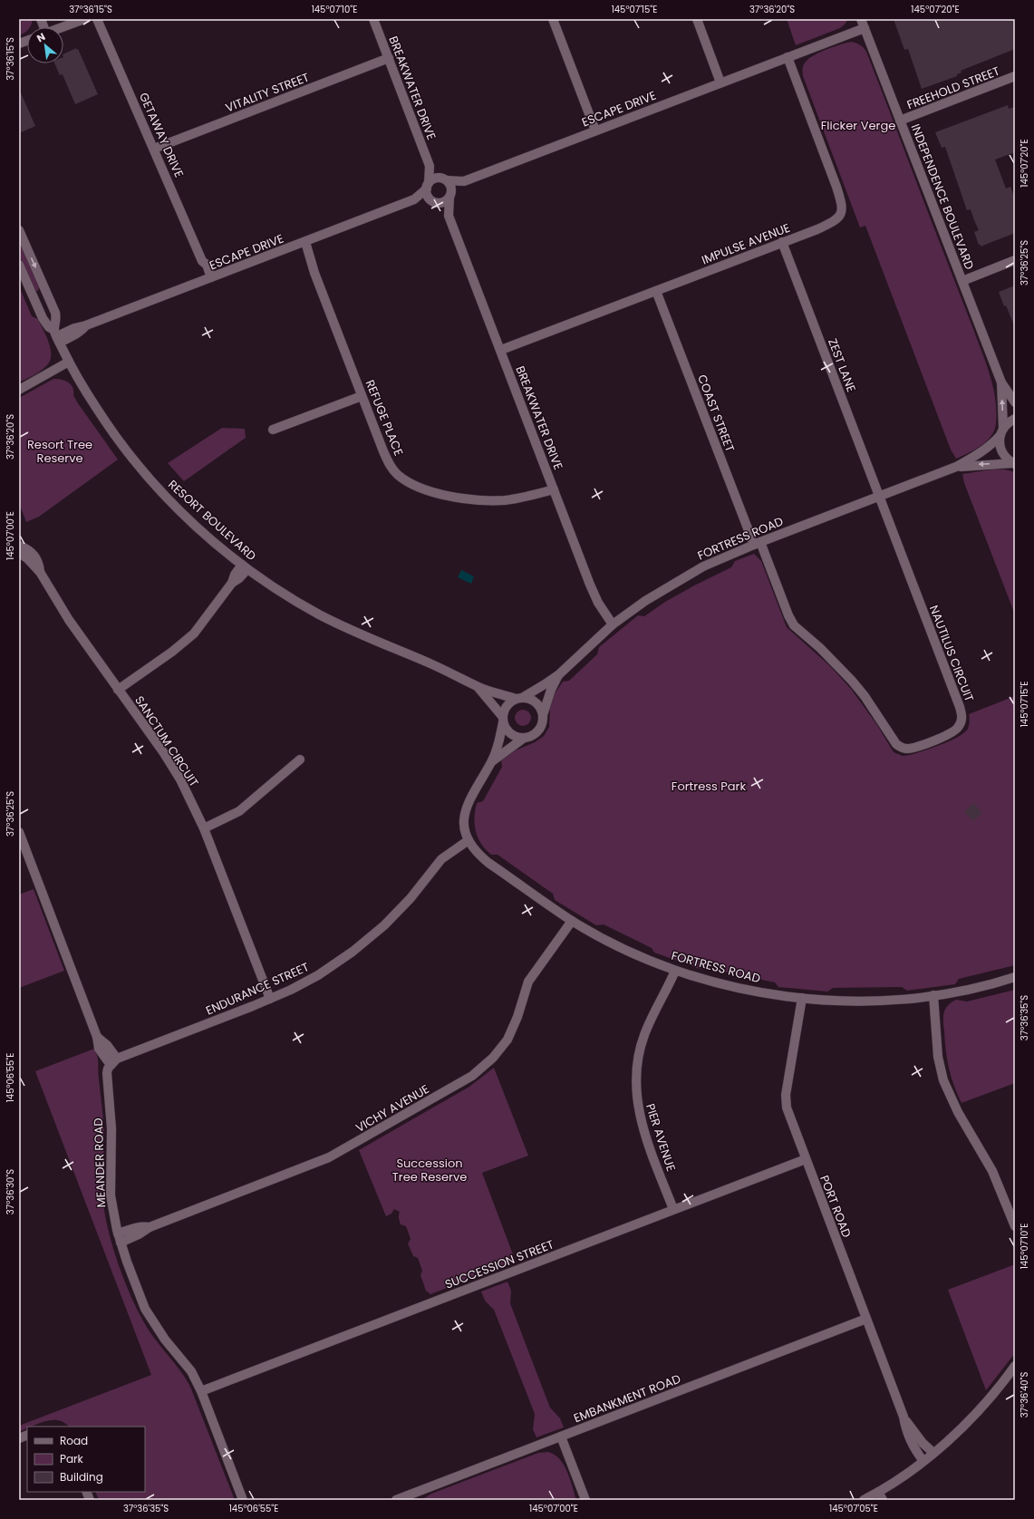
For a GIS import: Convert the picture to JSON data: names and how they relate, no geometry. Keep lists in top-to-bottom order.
{
  "streets": {
    "street": [
      "BREAKWATER DRIVE",
      "FREEHOLD STREET",
      "VITALITY STREET",
      "ESCAPE DRIVE",
      "GETAWAY DRIVE",
      "INDEPENDENCE BOULEVARD",
      "IMPULSE AVENUE",
      "ZEST LANE",
      "COAST STREET",
      "REFUGE PLACE",
      "RESORT BOULEVARD",
      "FORTRESS ROAD",
      "NAUTILUS CIRCUIT",
      "SANCTUM CIRCUIT",
      "ENDURANCE STREET",
      "VICHY AVENUE",
      "PIER AVENUE",
      "MEANDER ROAD",
      "PORT ROAD",
      "SUCCESSION STREET",
      "EMBANKMENT ROAD"
    ]
  },
  "crossings": [
    ["BREAKWATER DRIVE", "VITALITY STREET"],
    ["BREAKWATER DRIVE", "ESCAPE DRIVE"],
    ["BREAKWATER DRIVE", "IMPULSE AVENUE"],
    ["BREAKWATER DRIVE", "REFUGE PLACE"],
    ["BREAKWATER DRIVE", "FORTRESS ROAD"],
    ["FREEHOLD STREET", "INDEPENDENCE BOULEVARD"],
    ["VITALITY STREET", "GETAWAY DRIVE"],
    ["ESCAPE DRIVE", "GETAWAY DRIVE"],
    ["ESCAPE DRIVE", "INDEPENDENCE BOULEVARD"],
    ["ESCAPE DRIVE", "IMPULSE AVENUE"],
    ["ESCAPE DRIVE", "REFUGE PLACE"],
    ["ESCAPE DRIVE", "RESORT BOULEVARD"],
    ["INDEPENDENCE BOULEVARD", "FORTRESS ROAD"],
    ["IMPULSE AVENUE", "ZEST LANE"],
    ["IMPULSE AVENUE", "COAST STREET"],
    ["ZEST LANE", "FORTRESS ROAD"],
    ["ZEST LANE", "NAUTILUS CIRCUIT"],
    ["COAST STREET", "FORTRESS ROAD"],
    ["COAST STREET", "NAUTILUS CIRCUIT"],
    ["RESORT BOULEVARD", "FORTRESS ROAD"],
    ["FORTRESS ROAD", "NAUTILUS CIRCUIT"],
    ["FORTRESS ROAD", "ENDURANCE STREET"],
    ["FORTRESS ROAD", "VICHY AVENUE"],
    ["FORTRESS ROAD", "PIER AVENUE"],
    ["FORTRESS ROAD", "PORT ROAD"],
    ["SANCTUM CIRCUIT", "ENDURANCE STREET"],
    ["ENDURANCE STREET", "MEANDER ROAD"],
    ["VICHY AVENUE", "MEANDER ROAD"],
    ["PIER AVENUE", "SUCCESSION STREET"],
    ["MEANDER ROAD", "SUCCESSION STREET"],
    ["PORT ROAD", "SUCCESSION STREET"],
    ["PORT ROAD", "EMBANKMENT ROAD"]
  ],
  "parks": [
    "Flicker Verge",
    "Resort Tree Reserve",
    "Fortress Park",
    "Succession Tree Reserve"
  ],
  "legend": ["Road", "Park", "Building"],
  "north": "top left",
  "coordinates": [
    "37°36'15\"S",
    "145°07'10\"E",
    "145°07'15\"E",
    "37°36'20\"S",
    "145°07'20\"E",
    "37°36'25\"S",
    "145°07'00\"E",
    "37°36'35\"S",
    "145°06'55\"E",
    "37°36'30\"S",
    "37°36'40\"S",
    "145°07'05\"E"
  ]
}
